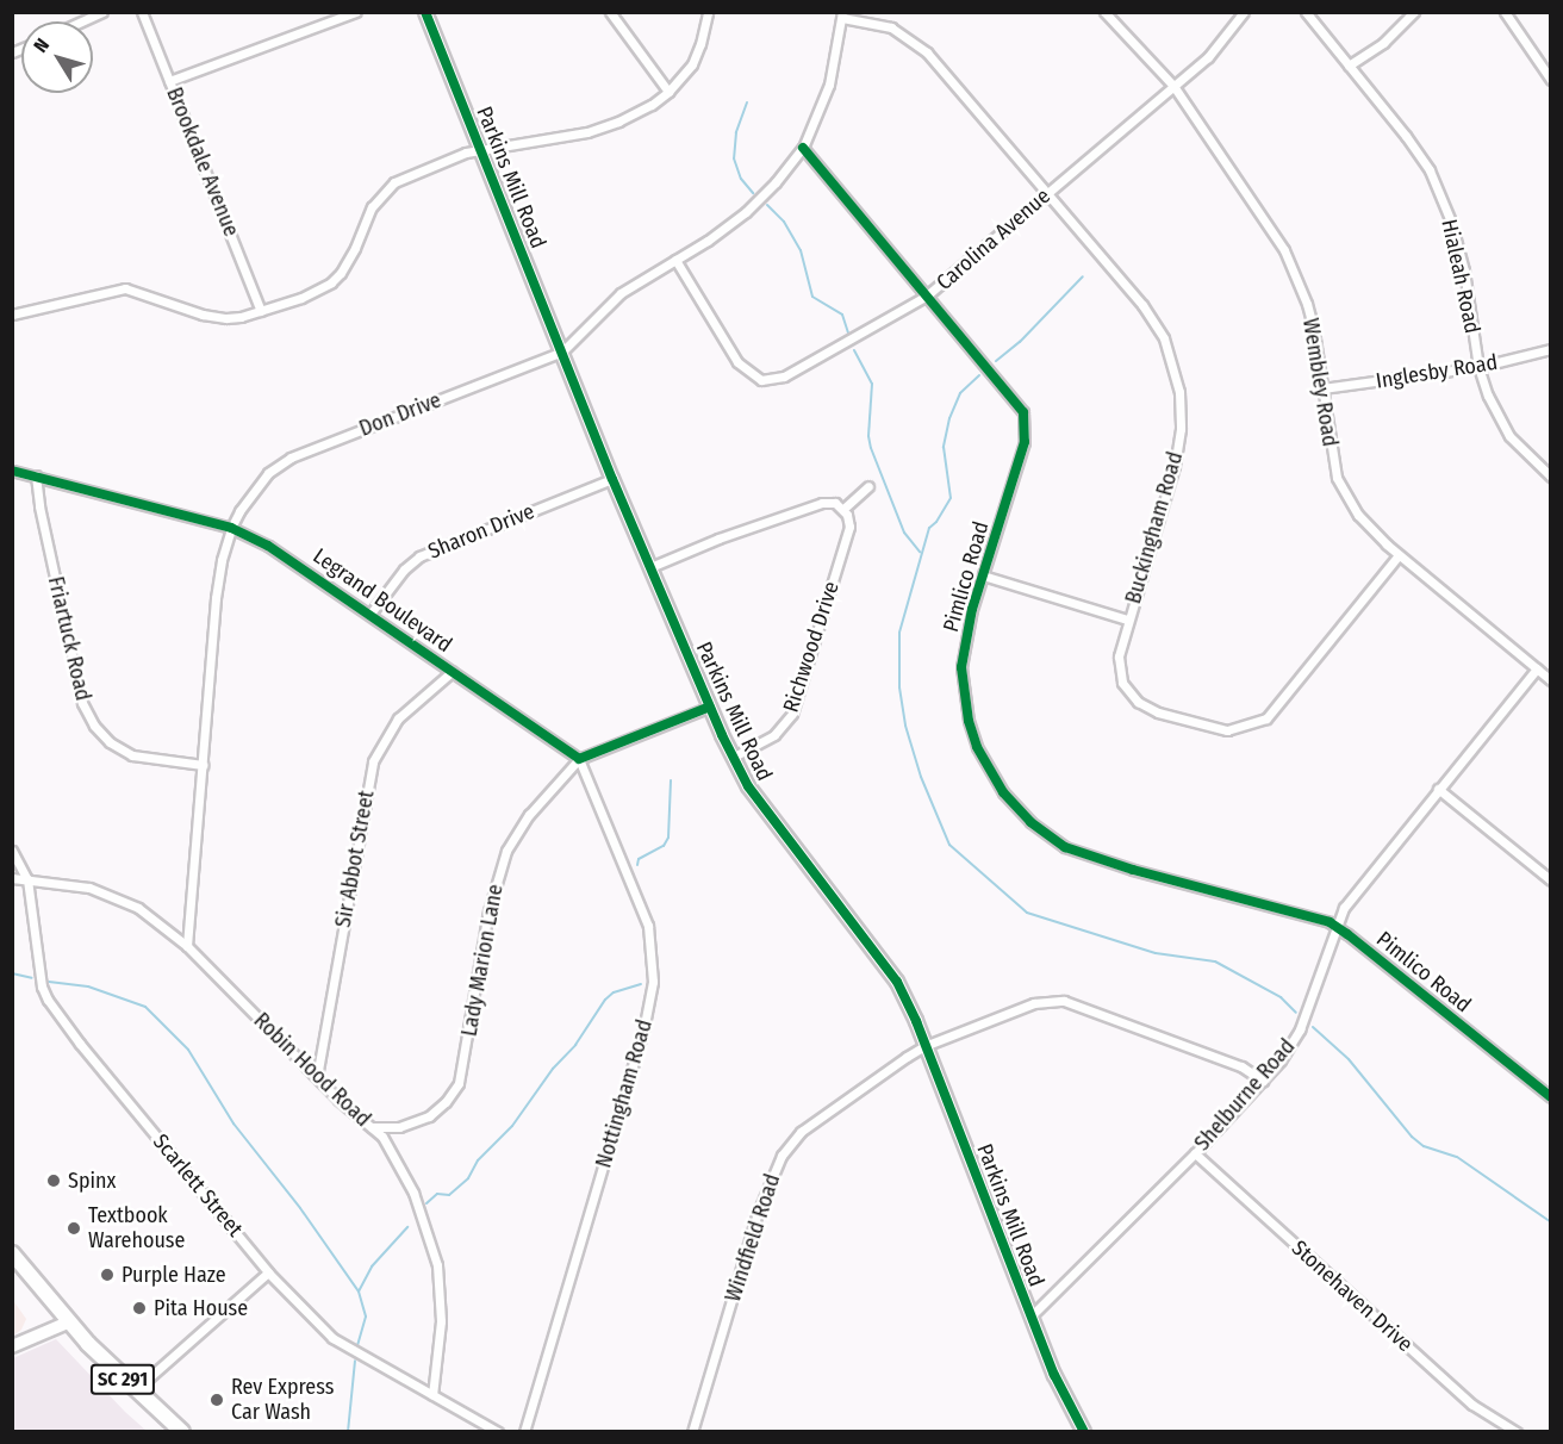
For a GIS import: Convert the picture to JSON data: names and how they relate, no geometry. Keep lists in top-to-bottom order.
{
  "streets": {
    "main road": ["SC 291"],
    "street": [
      "Brookdale Avenue",
      "Parkins Mill Road",
      "Carolina Avenue",
      "Hialeah Road",
      "Inglesby Road",
      "Wembley Road",
      "Don Drive",
      "Buckingham Road",
      "Sharon Drive",
      "Pimlico Road",
      "Legrand Boulevard",
      "Friartuck Road",
      "Richwood Drive",
      "Sir Abbot Street",
      "Lady Marion Lane",
      "Robin Hood Road",
      "Nottingham Road",
      "Shelburne Road",
      "Scarlett Street",
      "Windfield Road",
      "Stonehaven Drive"
    ]
  },
  "crossings": [
    ["Parkins Mill Road", "Don Drive"],
    ["Parkins Mill Road", "Sharon Drive"],
    ["Parkins Mill Road", "Richwood Drive"],
    ["Parkins Mill Road", "Shelburne Road"],
    ["Parkins Mill Road", "Windfield Road"],
    ["Carolina Avenue", "Wembley Road"],
    ["Carolina Avenue", "Don Drive"],
    ["Carolina Avenue", "Buckingham Road"],
    ["Carolina Avenue", "Pimlico Road"],
    ["Hialeah Road", "Inglesby Road"],
    ["Inglesby Road", "Wembley Road"],
    ["Wembley Road", "Buckingham Road"],
    ["Wembley Road", "Shelburne Road"],
    ["Don Drive", "Buckingham Road"],
    ["Don Drive", "Pimlico Road"],
    ["Don Drive", "Legrand Boulevard"],
    ["Don Drive", "Friartuck Road"],
    ["Don Drive", "Robin Hood Road"],
    ["Sharon Drive", "Legrand Boulevard"],
    ["Pimlico Road", "Shelburne Road"],
    ["Legrand Boulevard", "Friartuck Road"],
    ["Legrand Boulevard", "Sir Abbot Street"],
    ["Legrand Boulevard", "Lady Marion Lane"],
    ["Legrand Boulevard", "Nottingham Road"],
    ["Sir Abbot Street", "Robin Hood Road"],
    ["Lady Marion Lane", "Robin Hood Road"],
    ["Lady Marion Lane", "Nottingham Road"],
    ["Robin Hood Road", "Scarlett Street"],
    ["Shelburne Road", "Windfield Road"],
    ["Shelburne Road", "Stonehaven Drive"]
  ],
  "places": [
    "Spinx",
    "Textbook Warehouse",
    "Purple Haze",
    "Pita House",
    "Rev Express Car Wash"
  ],
  "north": "top left"
}
